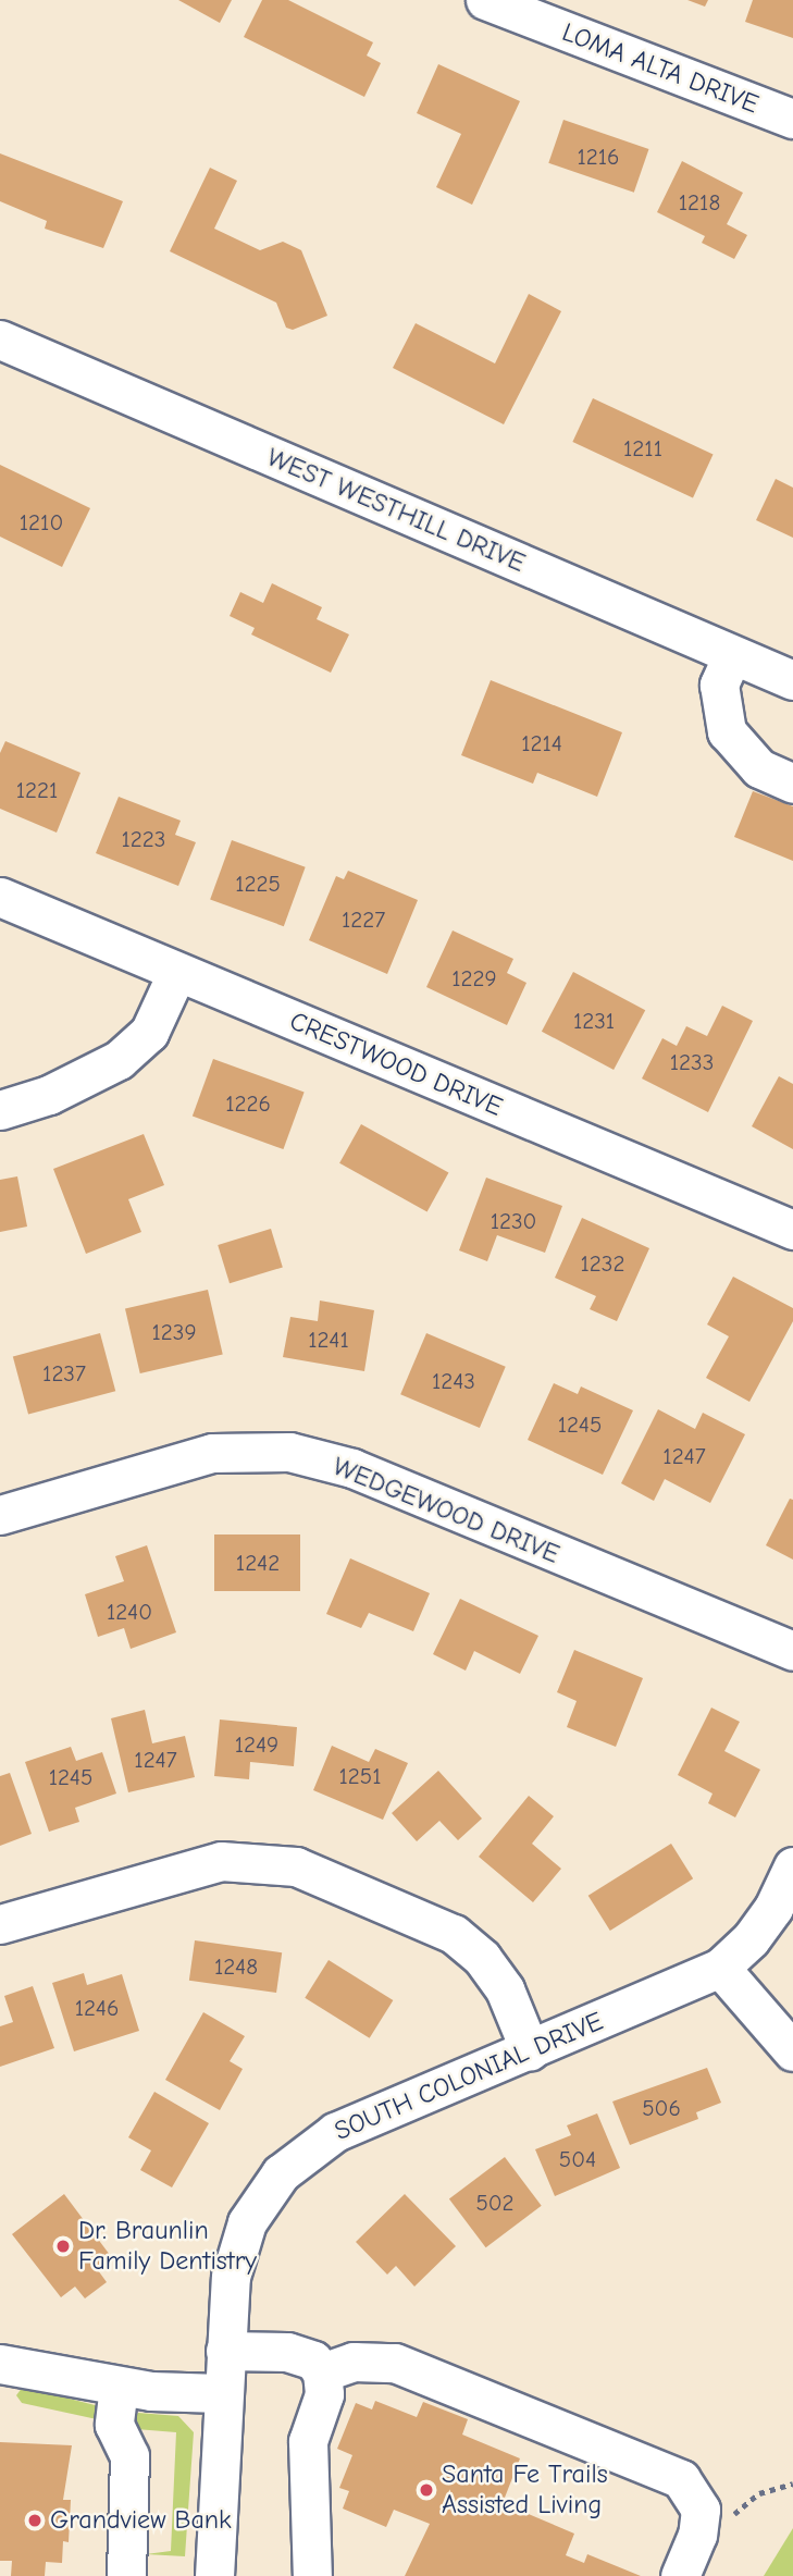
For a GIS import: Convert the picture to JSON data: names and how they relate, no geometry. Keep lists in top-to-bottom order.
{
  "streets": {
    "street": [
      "LOMA ALTA DRIVE",
      "WEST WESTHILL DRIVE",
      "CRESTWOOD DRIVE",
      "WEDGEWOOD DRIVE",
      "SOUTH COLONIAL DRIVE"
    ]
  },
  "places": ["Dr. Braunlin Family Dentistry", "Santa Fe Trails Assisted Living", "Grandview Bank"],
  "house_numbers": [
    "1216",
    "1218",
    "1211",
    "1210",
    "1214",
    "1221",
    "1223",
    "1225",
    "1227",
    "1229",
    "1231",
    "1233",
    "1226",
    "1230",
    "1232",
    "1239",
    "1241",
    "1237",
    "1243",
    "1245",
    "1247",
    "1242",
    "1240",
    "1249",
    "1247",
    "1251",
    "1245",
    "1248",
    "1246",
    "506",
    "504",
    "502"
  ]
}
